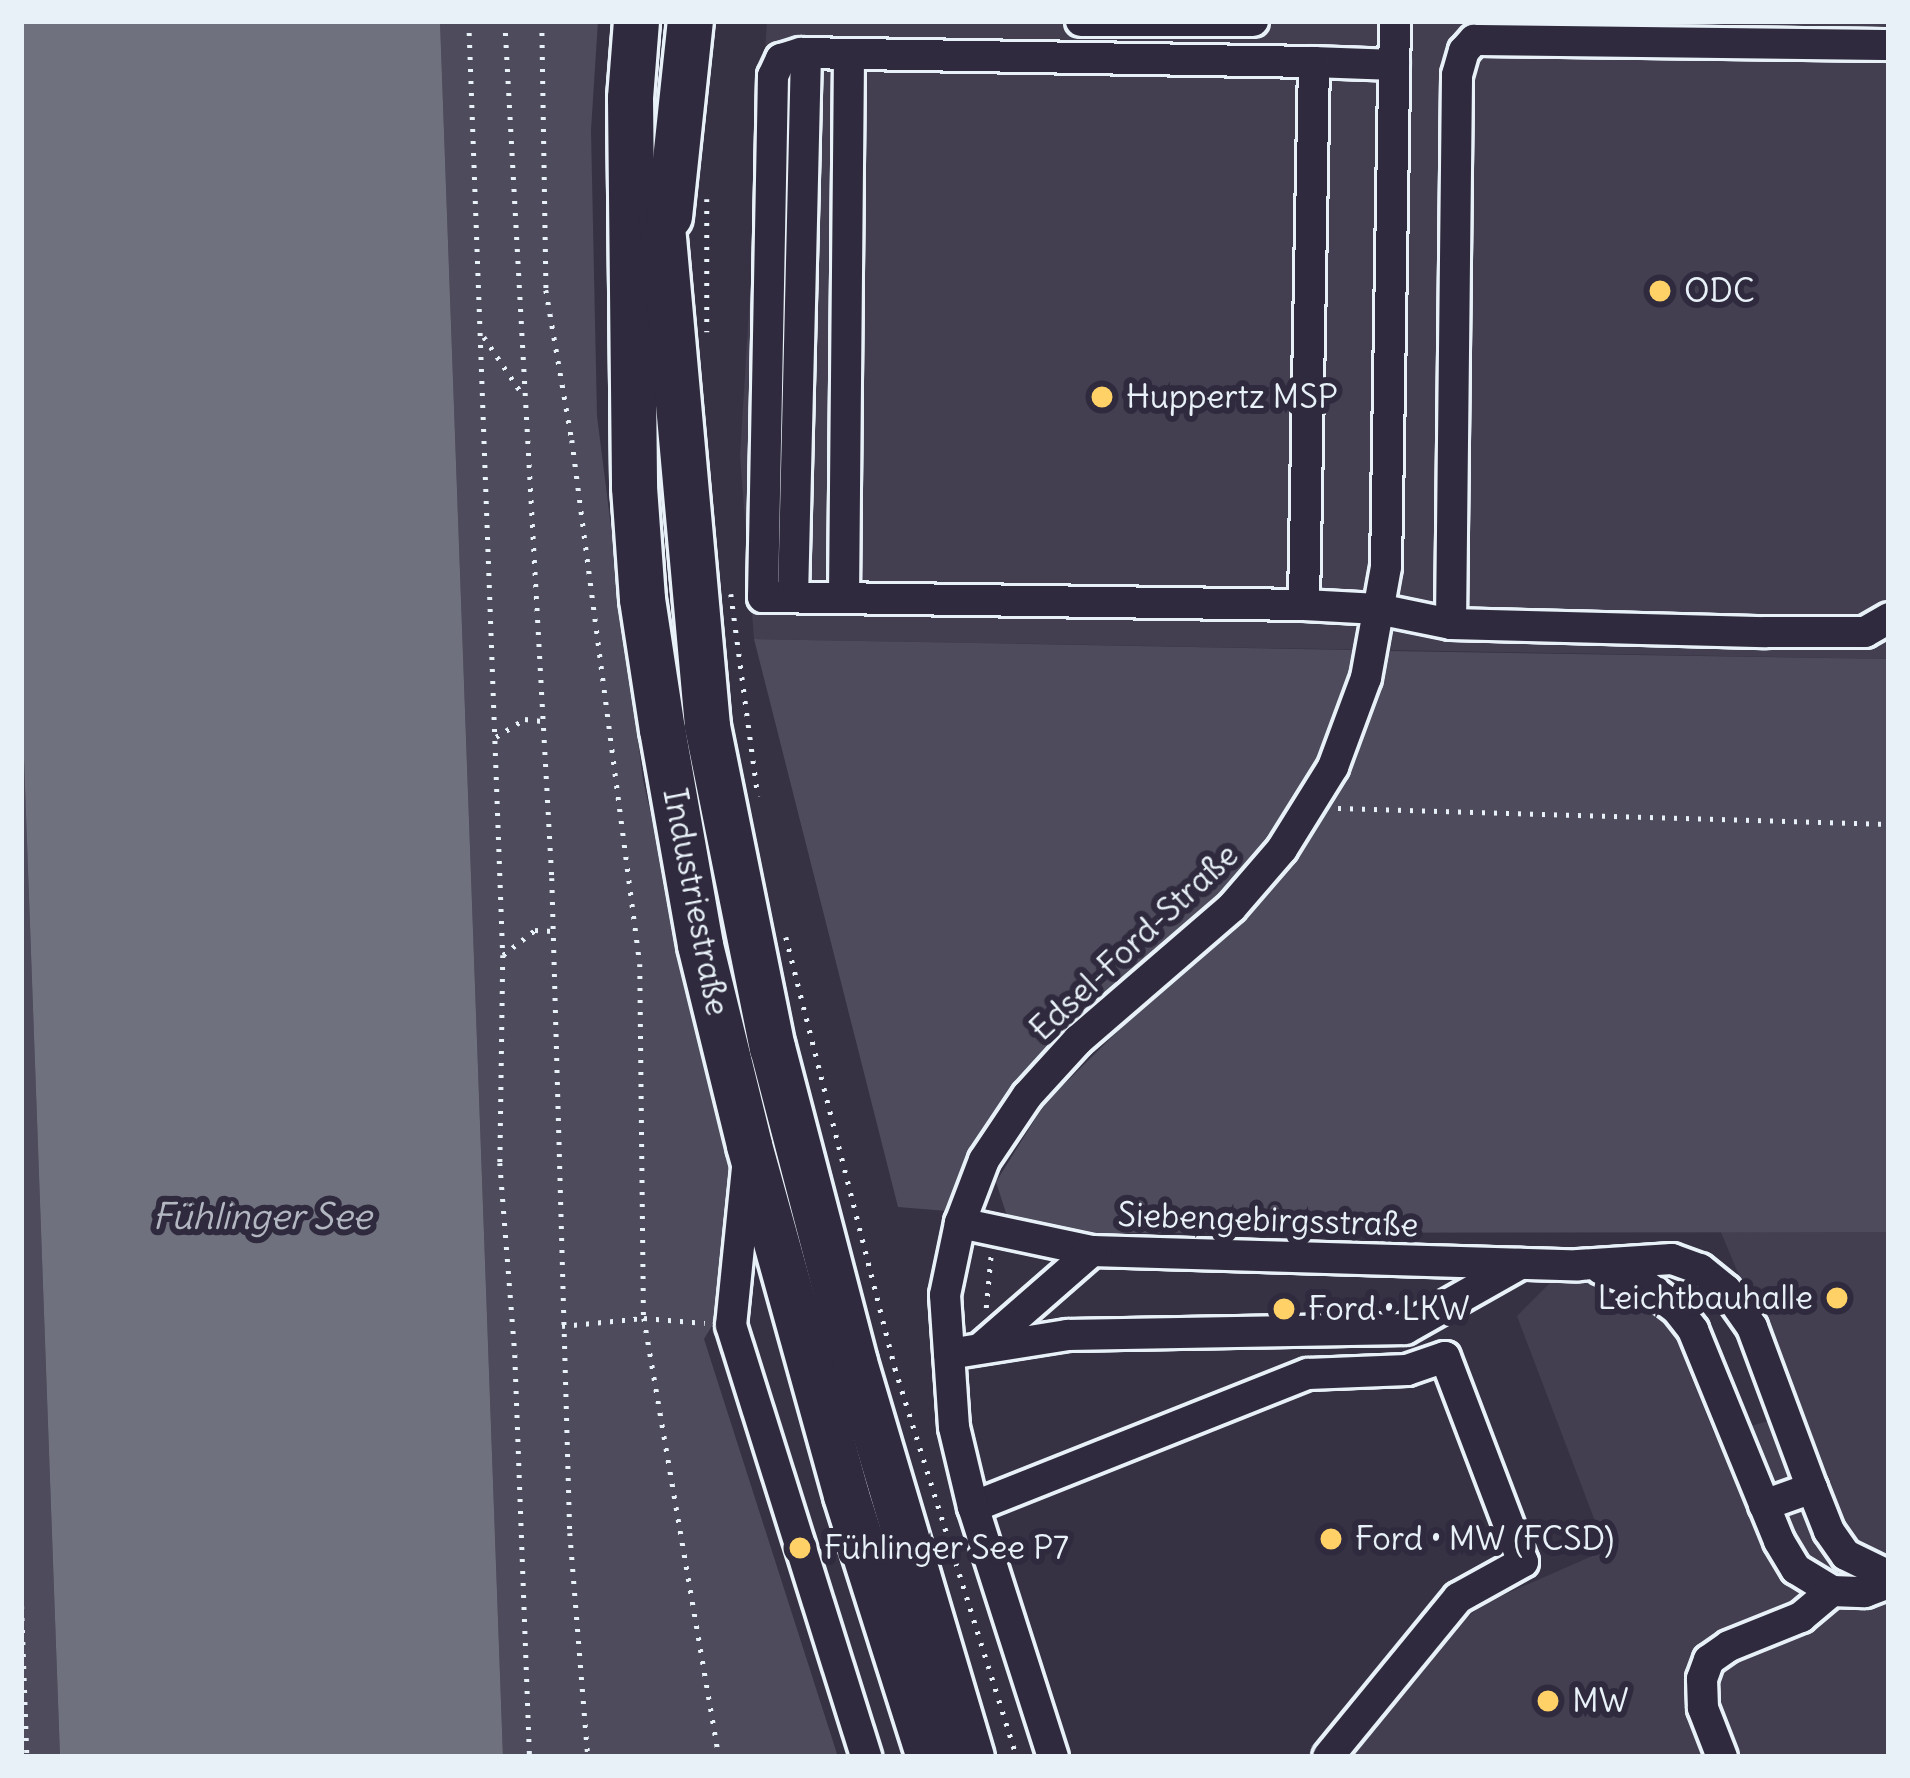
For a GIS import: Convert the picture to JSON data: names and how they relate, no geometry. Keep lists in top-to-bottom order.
{
  "streets": {
    "highway": ["Industriestraße"],
    "street": ["Edsel-Ford-Straße", "Siebengebirgsstraße"]
  },
  "crossings": [
    ["Edsel-Ford-Straße", "Siebengebirgsstraße"]
  ],
  "water": ["Fühlinger See"],
  "places": [
    "ODC",
    "Huppertz MSP",
    "Leichtbauhalle",
    "Ford • LKW",
    "Ford • MW (FCSD)",
    "Fühlinger See P7",
    "MW"
  ]
}
